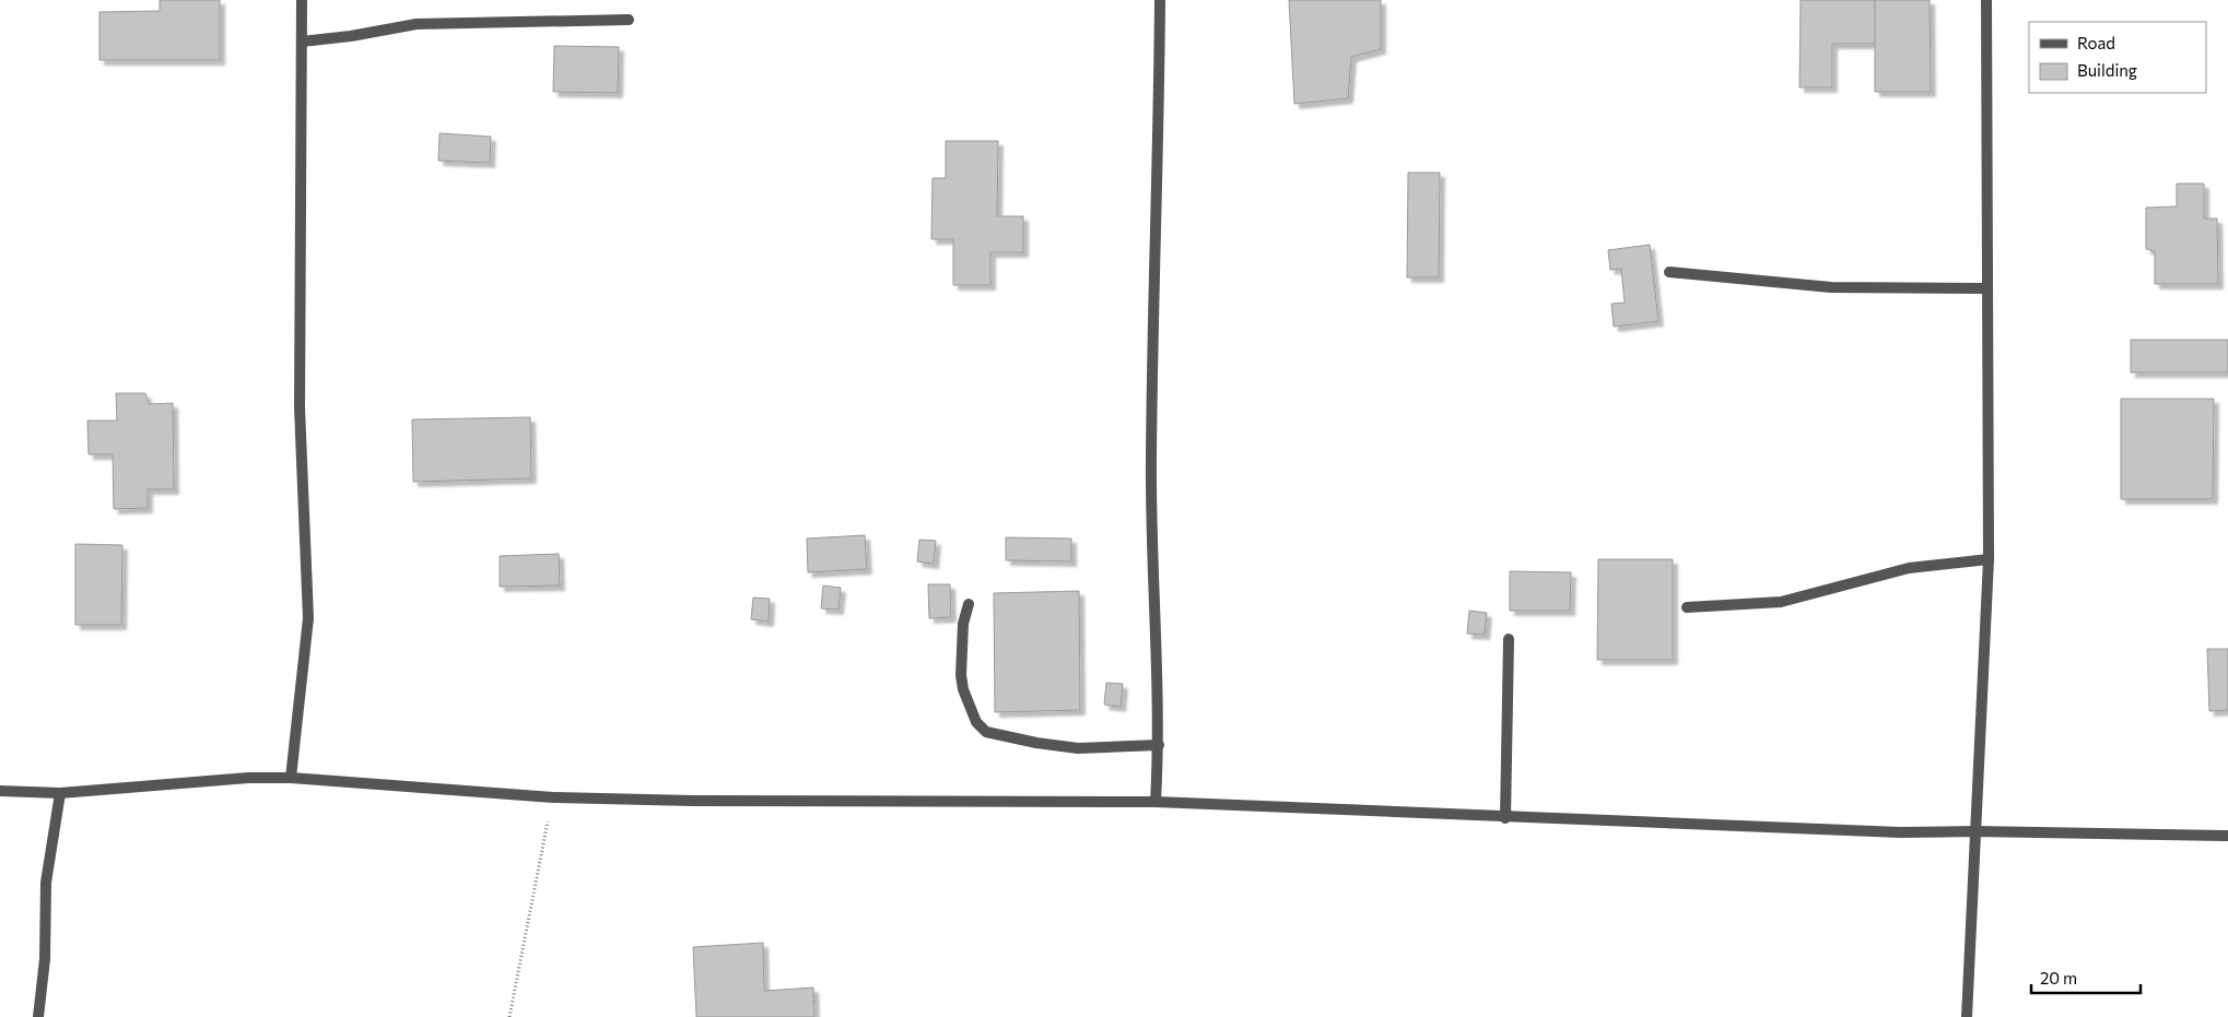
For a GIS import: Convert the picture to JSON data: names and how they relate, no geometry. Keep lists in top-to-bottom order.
{
  "legend": ["Road", "Building"],
  "scale_bar": "20 m"
}
